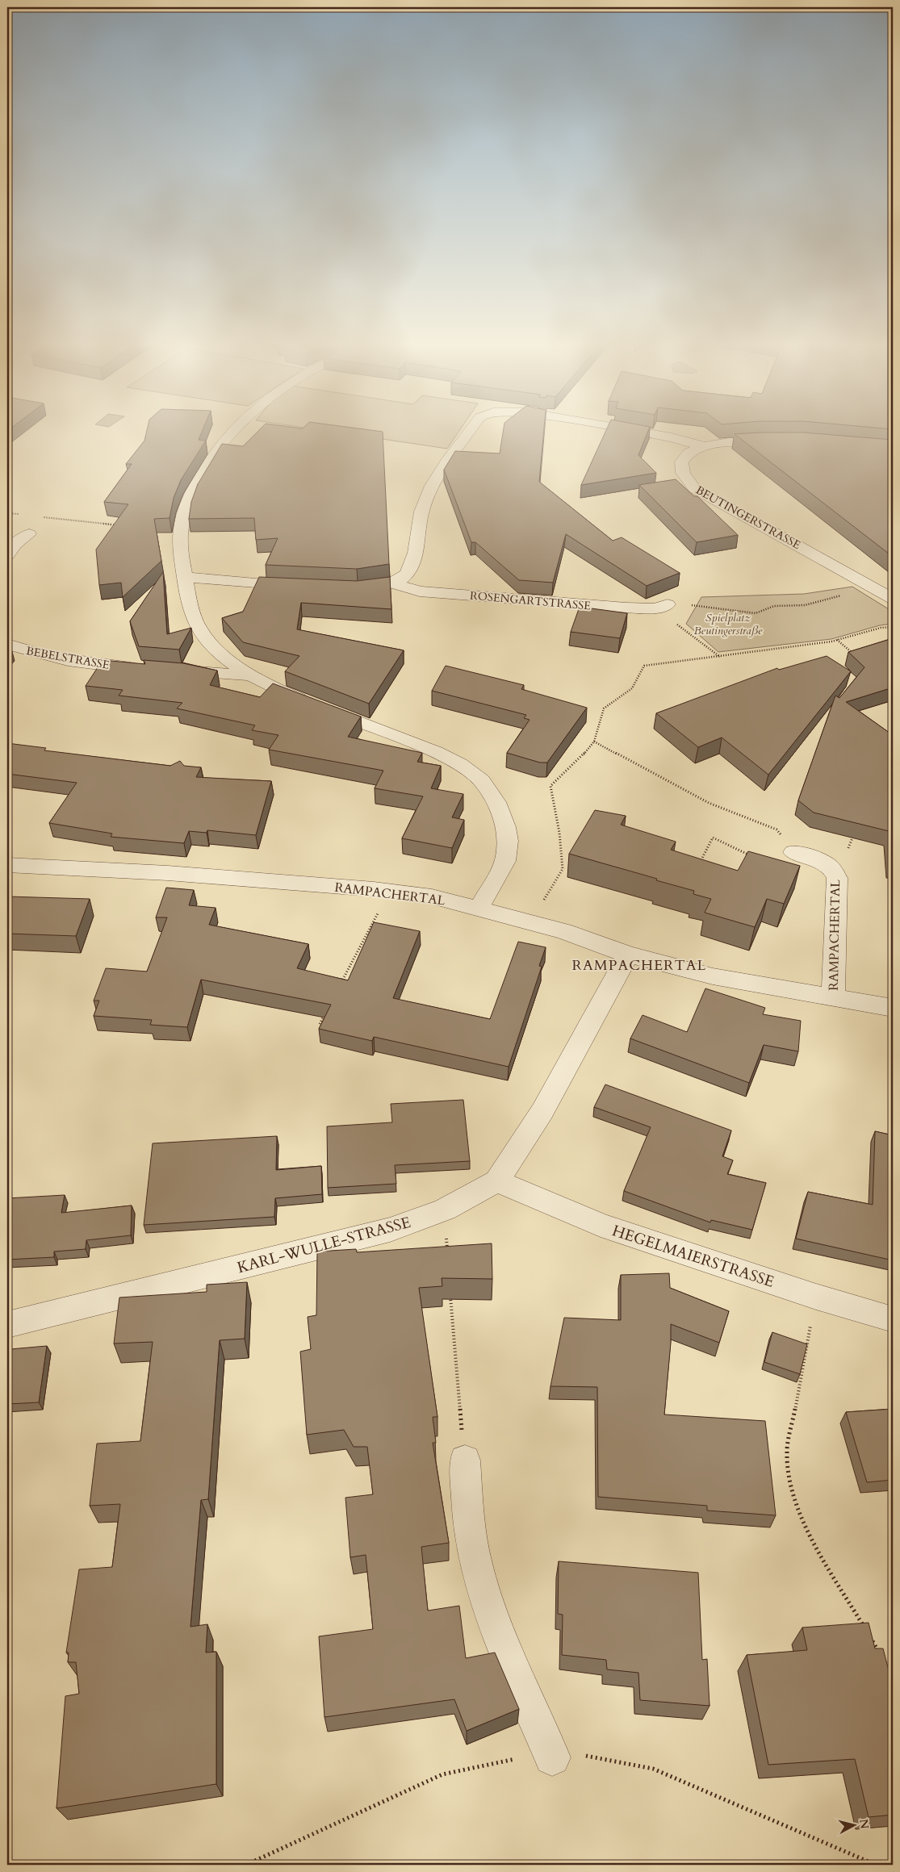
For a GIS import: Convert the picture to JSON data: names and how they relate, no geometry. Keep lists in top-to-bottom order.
{
  "streets": {
    "street": [
      "BEUTINGERSTRASSE",
      "ROSENGARTSTRASSE",
      "BEBELSTRASSE",
      "RAMPACHERTAL",
      "KARL-WULLE-STRASSE",
      "HEGELMAIERSTRASSE"
    ]
  },
  "crossings": [
    ["RAMPACHERTAL", "KARL-WULLE-STRASSE"],
    ["KARL-WULLE-STRASSE", "HEGELMAIERSTRASSE"]
  ],
  "districts": ["RAMPACHERTAL"],
  "parks": ["Spielplatz Beutingerstraße"],
  "north": "right"
}
